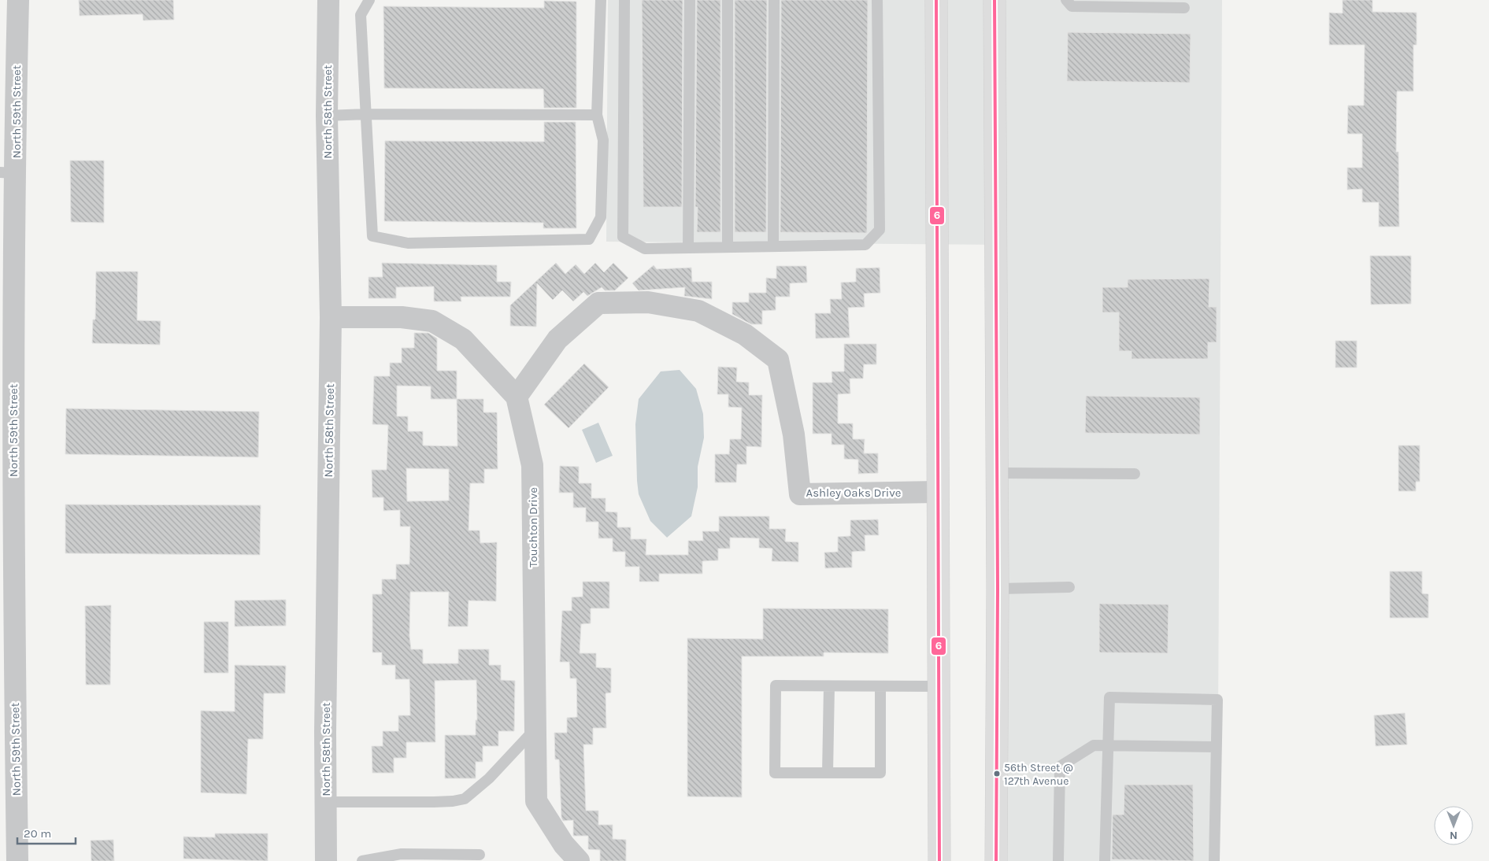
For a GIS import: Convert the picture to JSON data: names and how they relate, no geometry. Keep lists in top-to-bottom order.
{
  "streets": {
    "street": [
      "North 59th Street",
      "North 58th Street",
      "Ashley Oaks Drive",
      "Touchton Drive"
    ]
  },
  "crossings": [
    ["Ashley Oaks Drive", "Touchton Drive"]
  ],
  "places": ["56th Street @ 127th Avenue"],
  "lines": ["transit line 6"],
  "scale_bar": "20 m",
  "north": "bottom"
}
